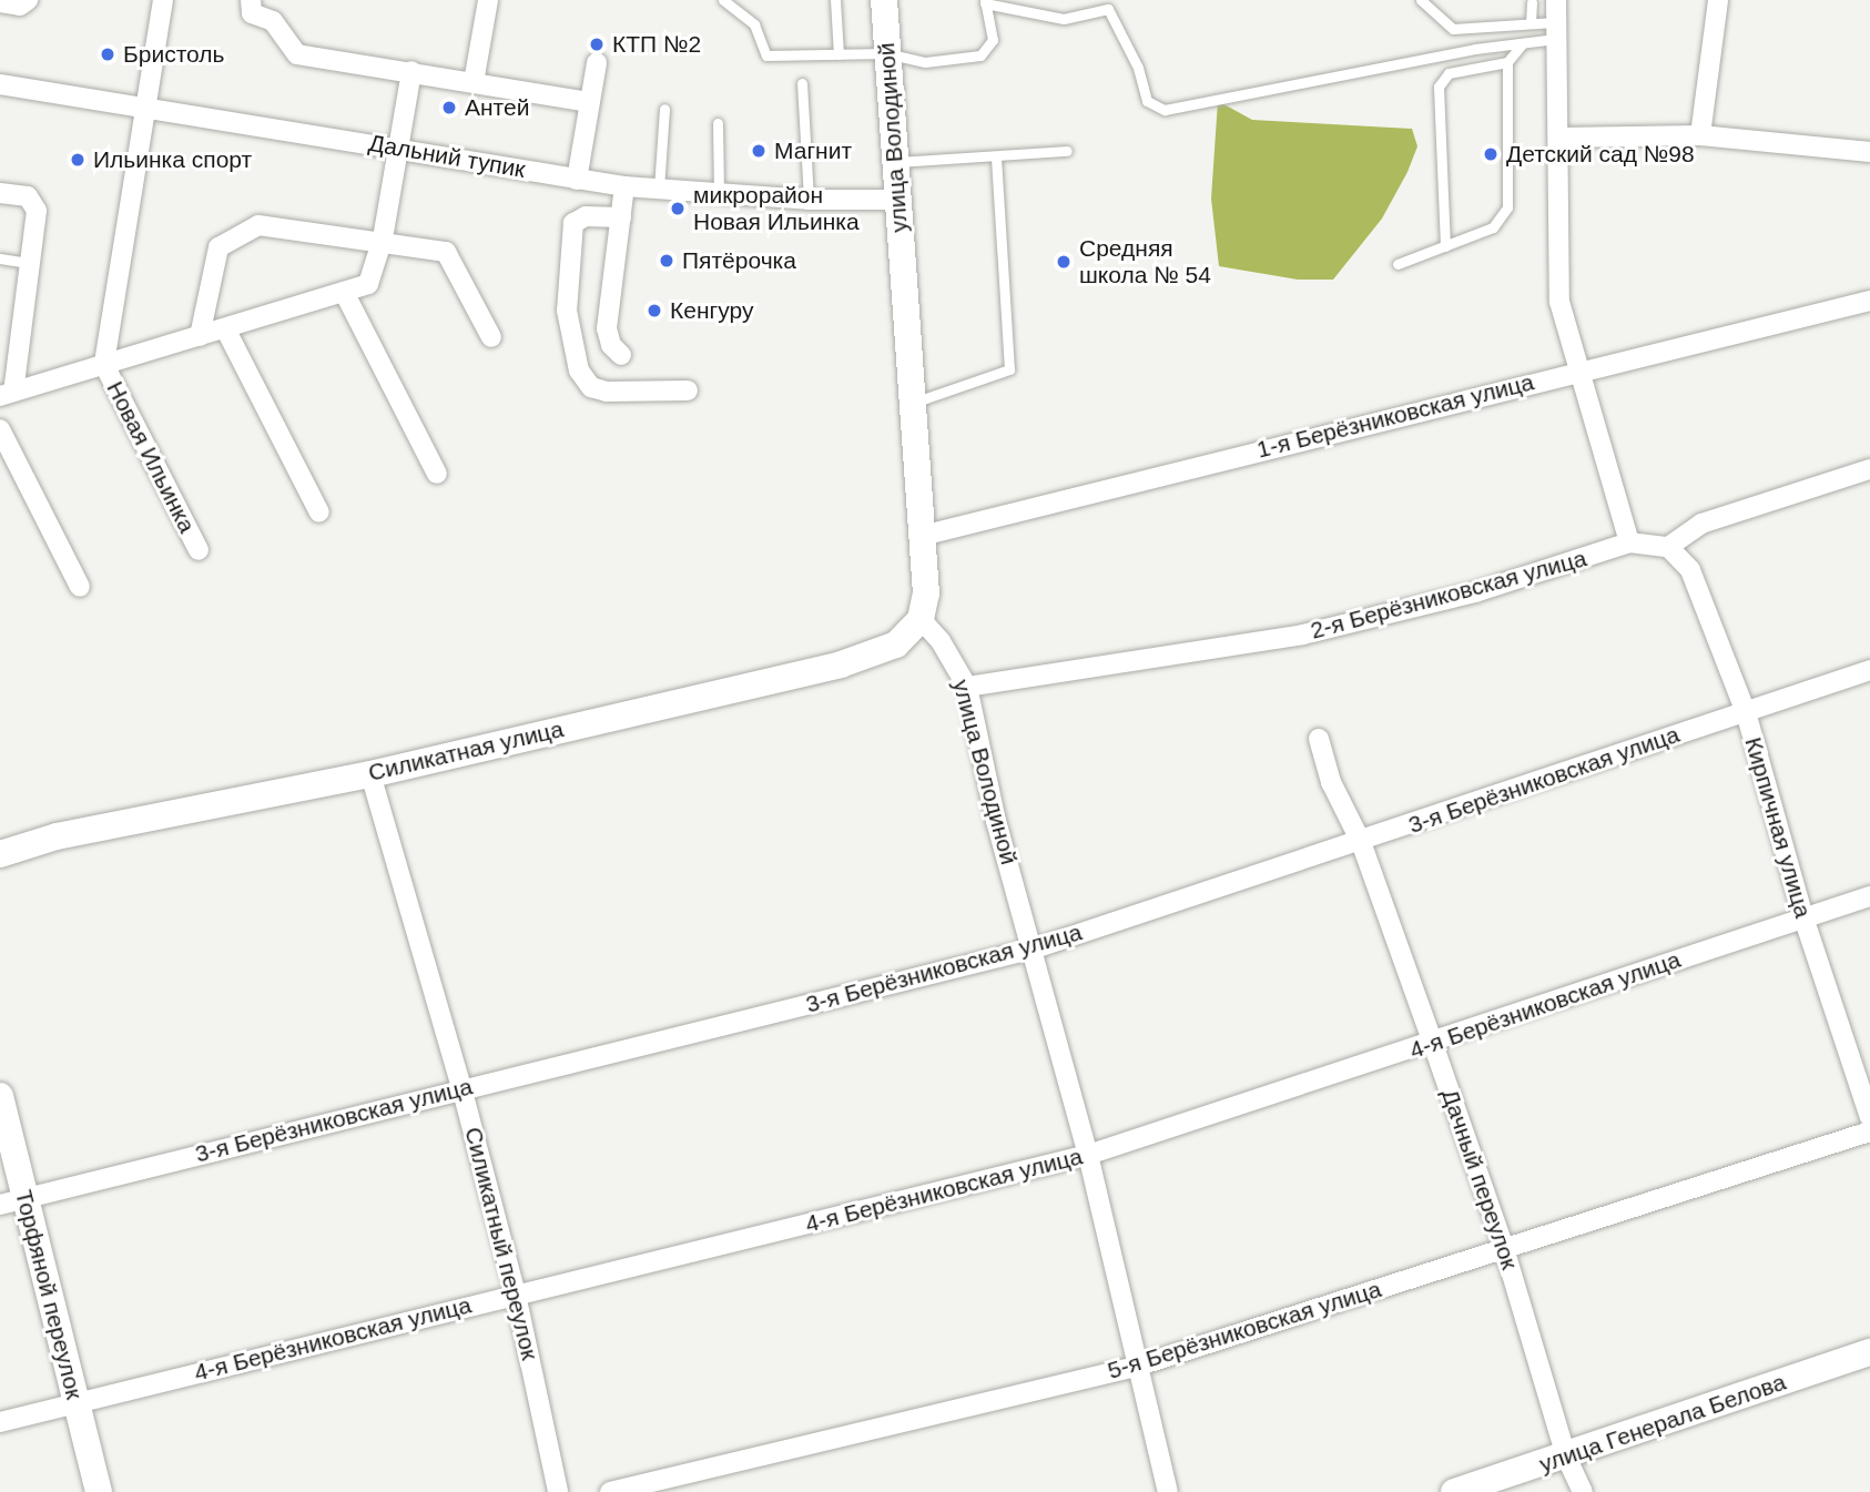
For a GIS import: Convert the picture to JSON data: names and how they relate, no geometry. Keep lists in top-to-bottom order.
{
  "streets": {
    "street": [
      "улица Володиной",
      "Дальний тупик",
      "1-я Берёзниковская улица",
      "Новая Ильинка",
      "2-я Берёзниковская улица",
      "Силикатная улица",
      "3-я Берёзниковская улица",
      "Кирпичная улица",
      "4-я Берёзниковская улица",
      "Дачный переулок",
      "Силикатный переулок",
      "Торфяной переулок",
      "5-я Берёзниковская улица",
      "улица Генерала Белова"
    ]
  },
  "crossings": [
    ["улица Володиной", "Дальний тупик"],
    ["улица Володиной", "1-я Берёзниковская улица"],
    ["улица Володиной", "2-я Берёзниковская улица"],
    ["улица Володиной", "Силикатная улица"],
    ["улица Володиной", "3-я Берёзниковская улица"],
    ["улица Володиной", "4-я Берёзниковская улица"],
    ["улица Володиной", "5-я Берёзниковская улица"],
    ["Дальний тупик", "Новая Ильинка"],
    ["2-я Берёзниковская улица", "Кирпичная улица"],
    ["Силикатная улица", "Силикатный переулок"],
    ["3-я Берёзниковская улица", "Кирпичная улица"],
    ["3-я Берёзниковская улица", "Дачный переулок"],
    ["3-я Берёзниковская улица", "Силикатный переулок"],
    ["3-я Берёзниковская улица", "Торфяной переулок"],
    ["Кирпичная улица", "4-я Берёзниковская улица"],
    ["4-я Берёзниковская улица", "Дачный переулок"],
    ["4-я Берёзниковская улица", "Силикатный переулок"],
    ["4-я Берёзниковская улица", "Торфяной переулок"],
    ["Дачный переулок", "5-я Берёзниковская улица"],
    ["Дачный переулок", "улица Генерала Белова"]
  ],
  "places": [
    "КТП №2",
    "Бристоль",
    "Антей",
    "Магнит",
    "Детский сад №98",
    "Ильинка спорт",
    "микрорайон Новая Ильинка",
    "Пятёрочка",
    "Средняя школа № 54",
    "Кенгуру"
  ]
}
